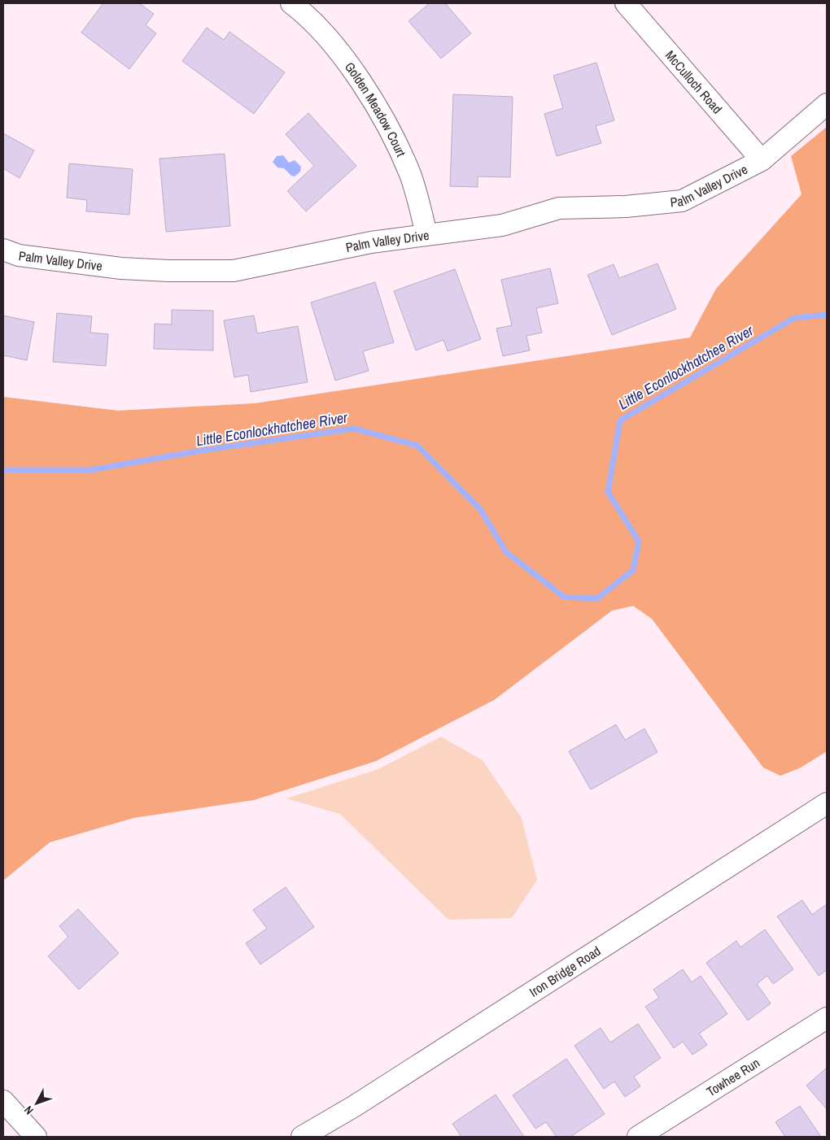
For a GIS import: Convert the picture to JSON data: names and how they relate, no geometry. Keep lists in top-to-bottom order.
{
  "streets": {
    "street": [
      "McCulloch Road",
      "Golden Meadow Court",
      "Palm Valley Drive",
      "Iron Bridge Road",
      "Towhee Run"
    ]
  },
  "crossings": [
    ["McCulloch Road", "Palm Valley Drive"],
    ["Golden Meadow Court", "Palm Valley Drive"]
  ],
  "water": ["Little Econlockhatchee River"],
  "north": "bottom left"
}
